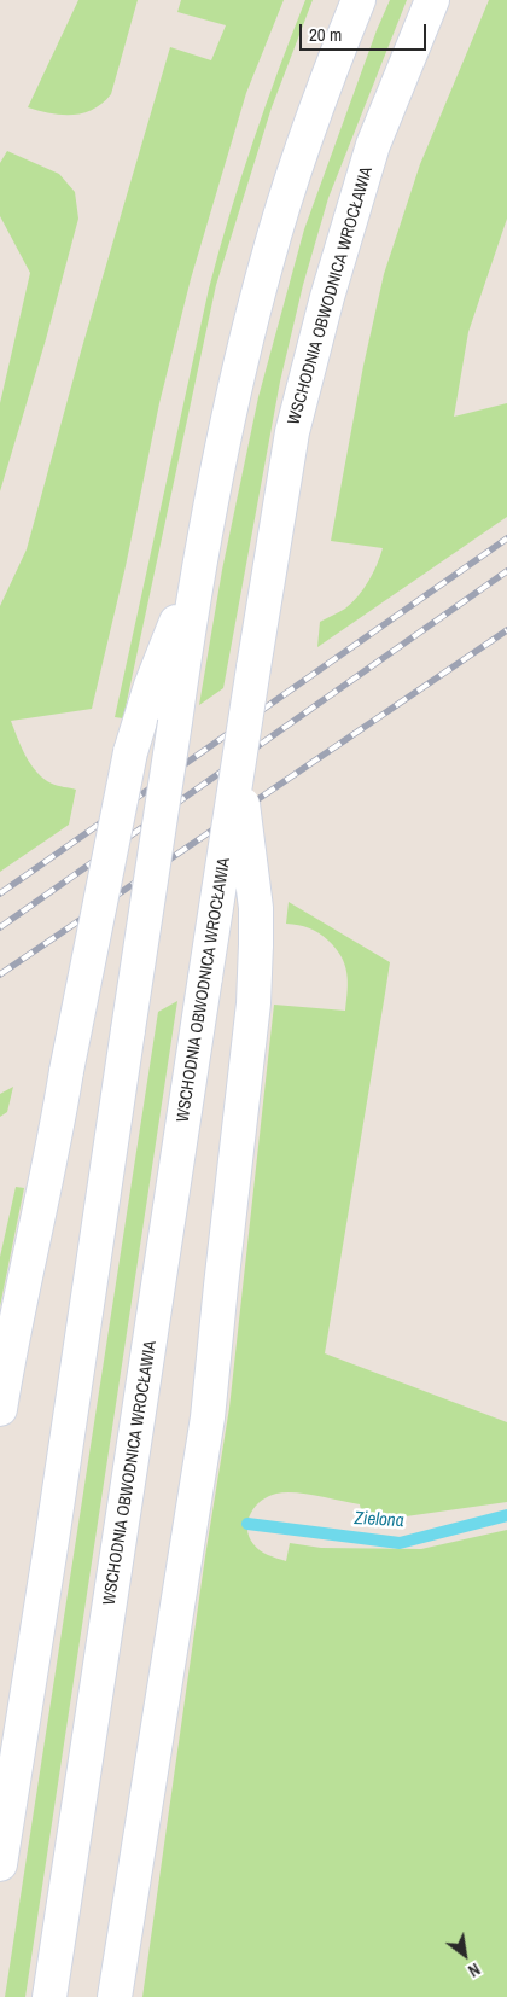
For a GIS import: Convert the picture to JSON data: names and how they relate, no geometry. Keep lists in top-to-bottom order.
{
  "streets": {
    "main road": ["WSCHODNIA OBWODNICA WROCŁAWIA"]
  },
  "water": ["Zielona"],
  "scale_bar": "20 m",
  "north": "bottom right"
}
